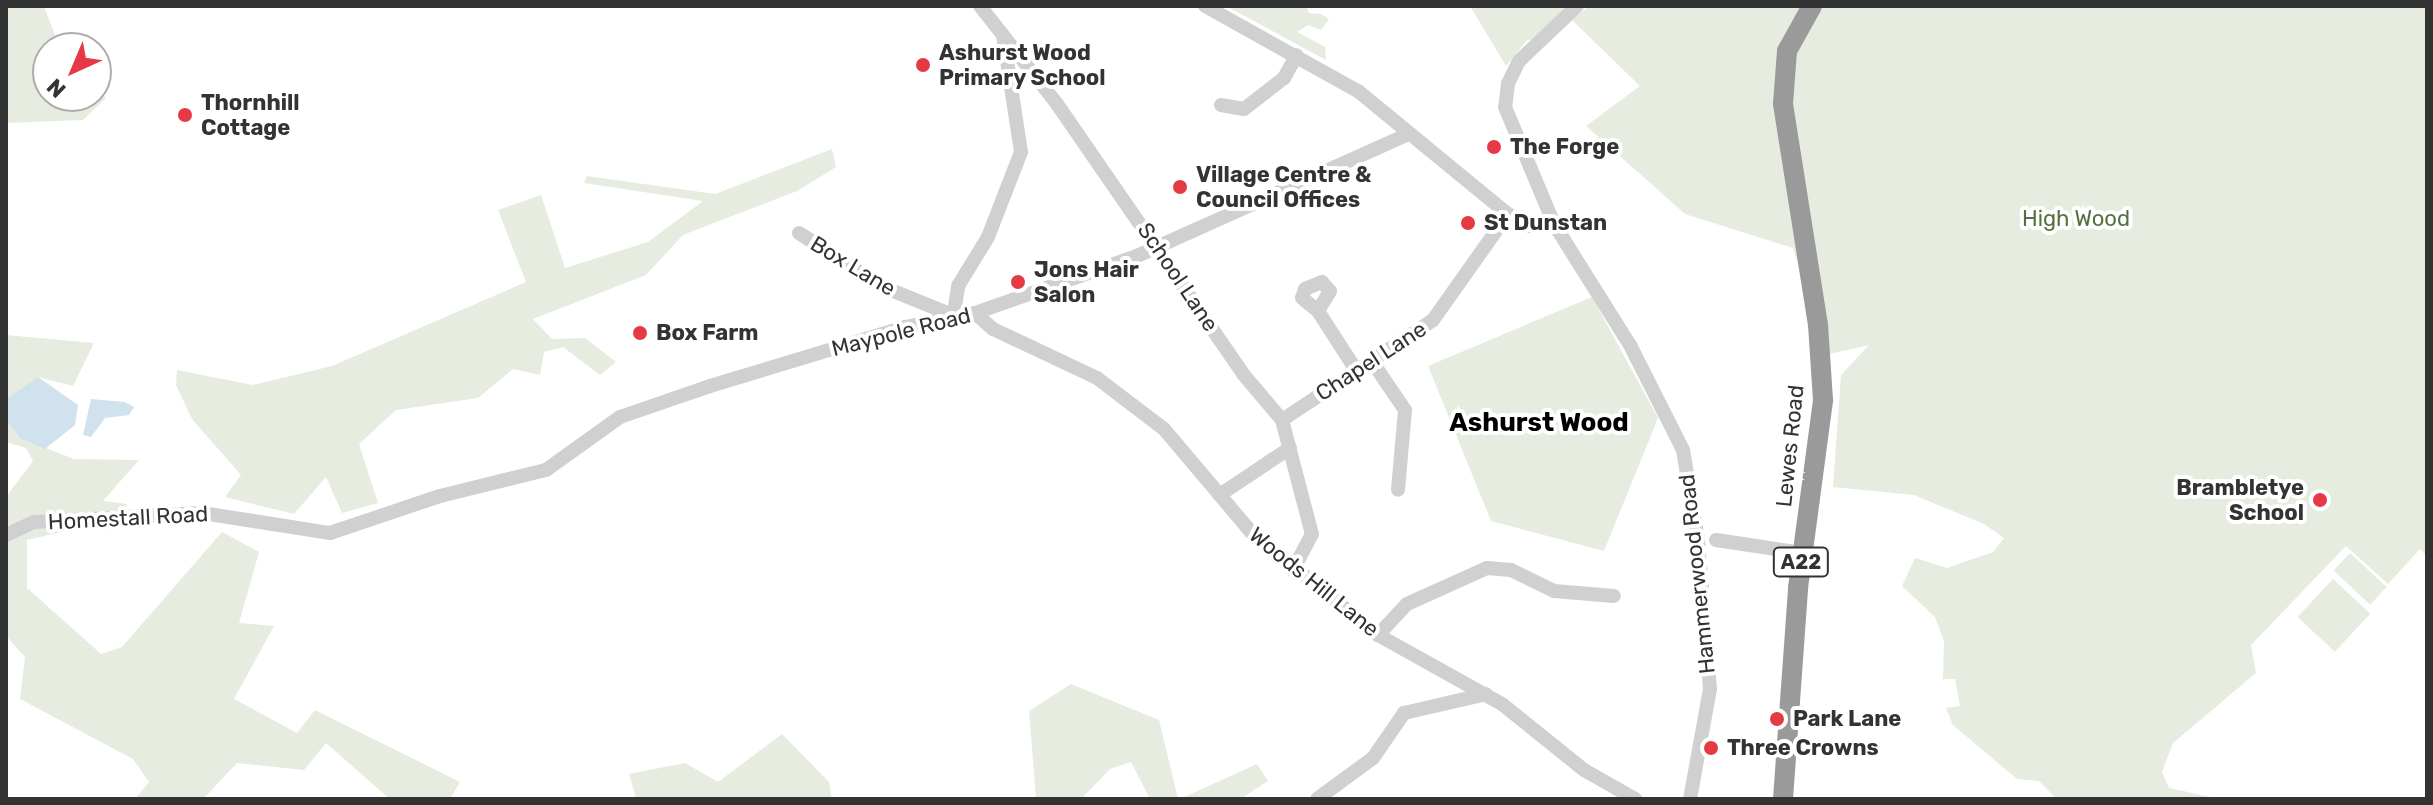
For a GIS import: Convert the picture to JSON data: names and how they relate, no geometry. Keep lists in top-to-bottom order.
{
  "streets": {
    "highway": ["Lewes Road", "A22"],
    "street": [
      "Box Lane",
      "School Lane",
      "Maypole Road",
      "Chapel Lane",
      "Homestall Road",
      "Hammerwood Road",
      "Woods Hill Lane"
    ]
  },
  "crossings": [
    ["Box Lane", "Maypole Road"],
    ["School Lane", "Maypole Road"],
    ["School Lane", "Chapel Lane"],
    ["School Lane", "Woods Hill Lane"],
    ["Maypole Road", "Homestall Road"],
    ["Maypole Road", "Woods Hill Lane"]
  ],
  "districts": ["Ashurst Wood"],
  "parks": ["High Wood"],
  "places": [
    "Ashurst Wood Primary School",
    "Thornhill Cottage",
    "The Forge",
    "Village Centre & Council Offices",
    "St Dunstan",
    "Jons Hair Salon",
    "Box Farm",
    "Brambletye School",
    "Park Lane",
    "Three Crowns"
  ],
  "north": "bottom left"
}
